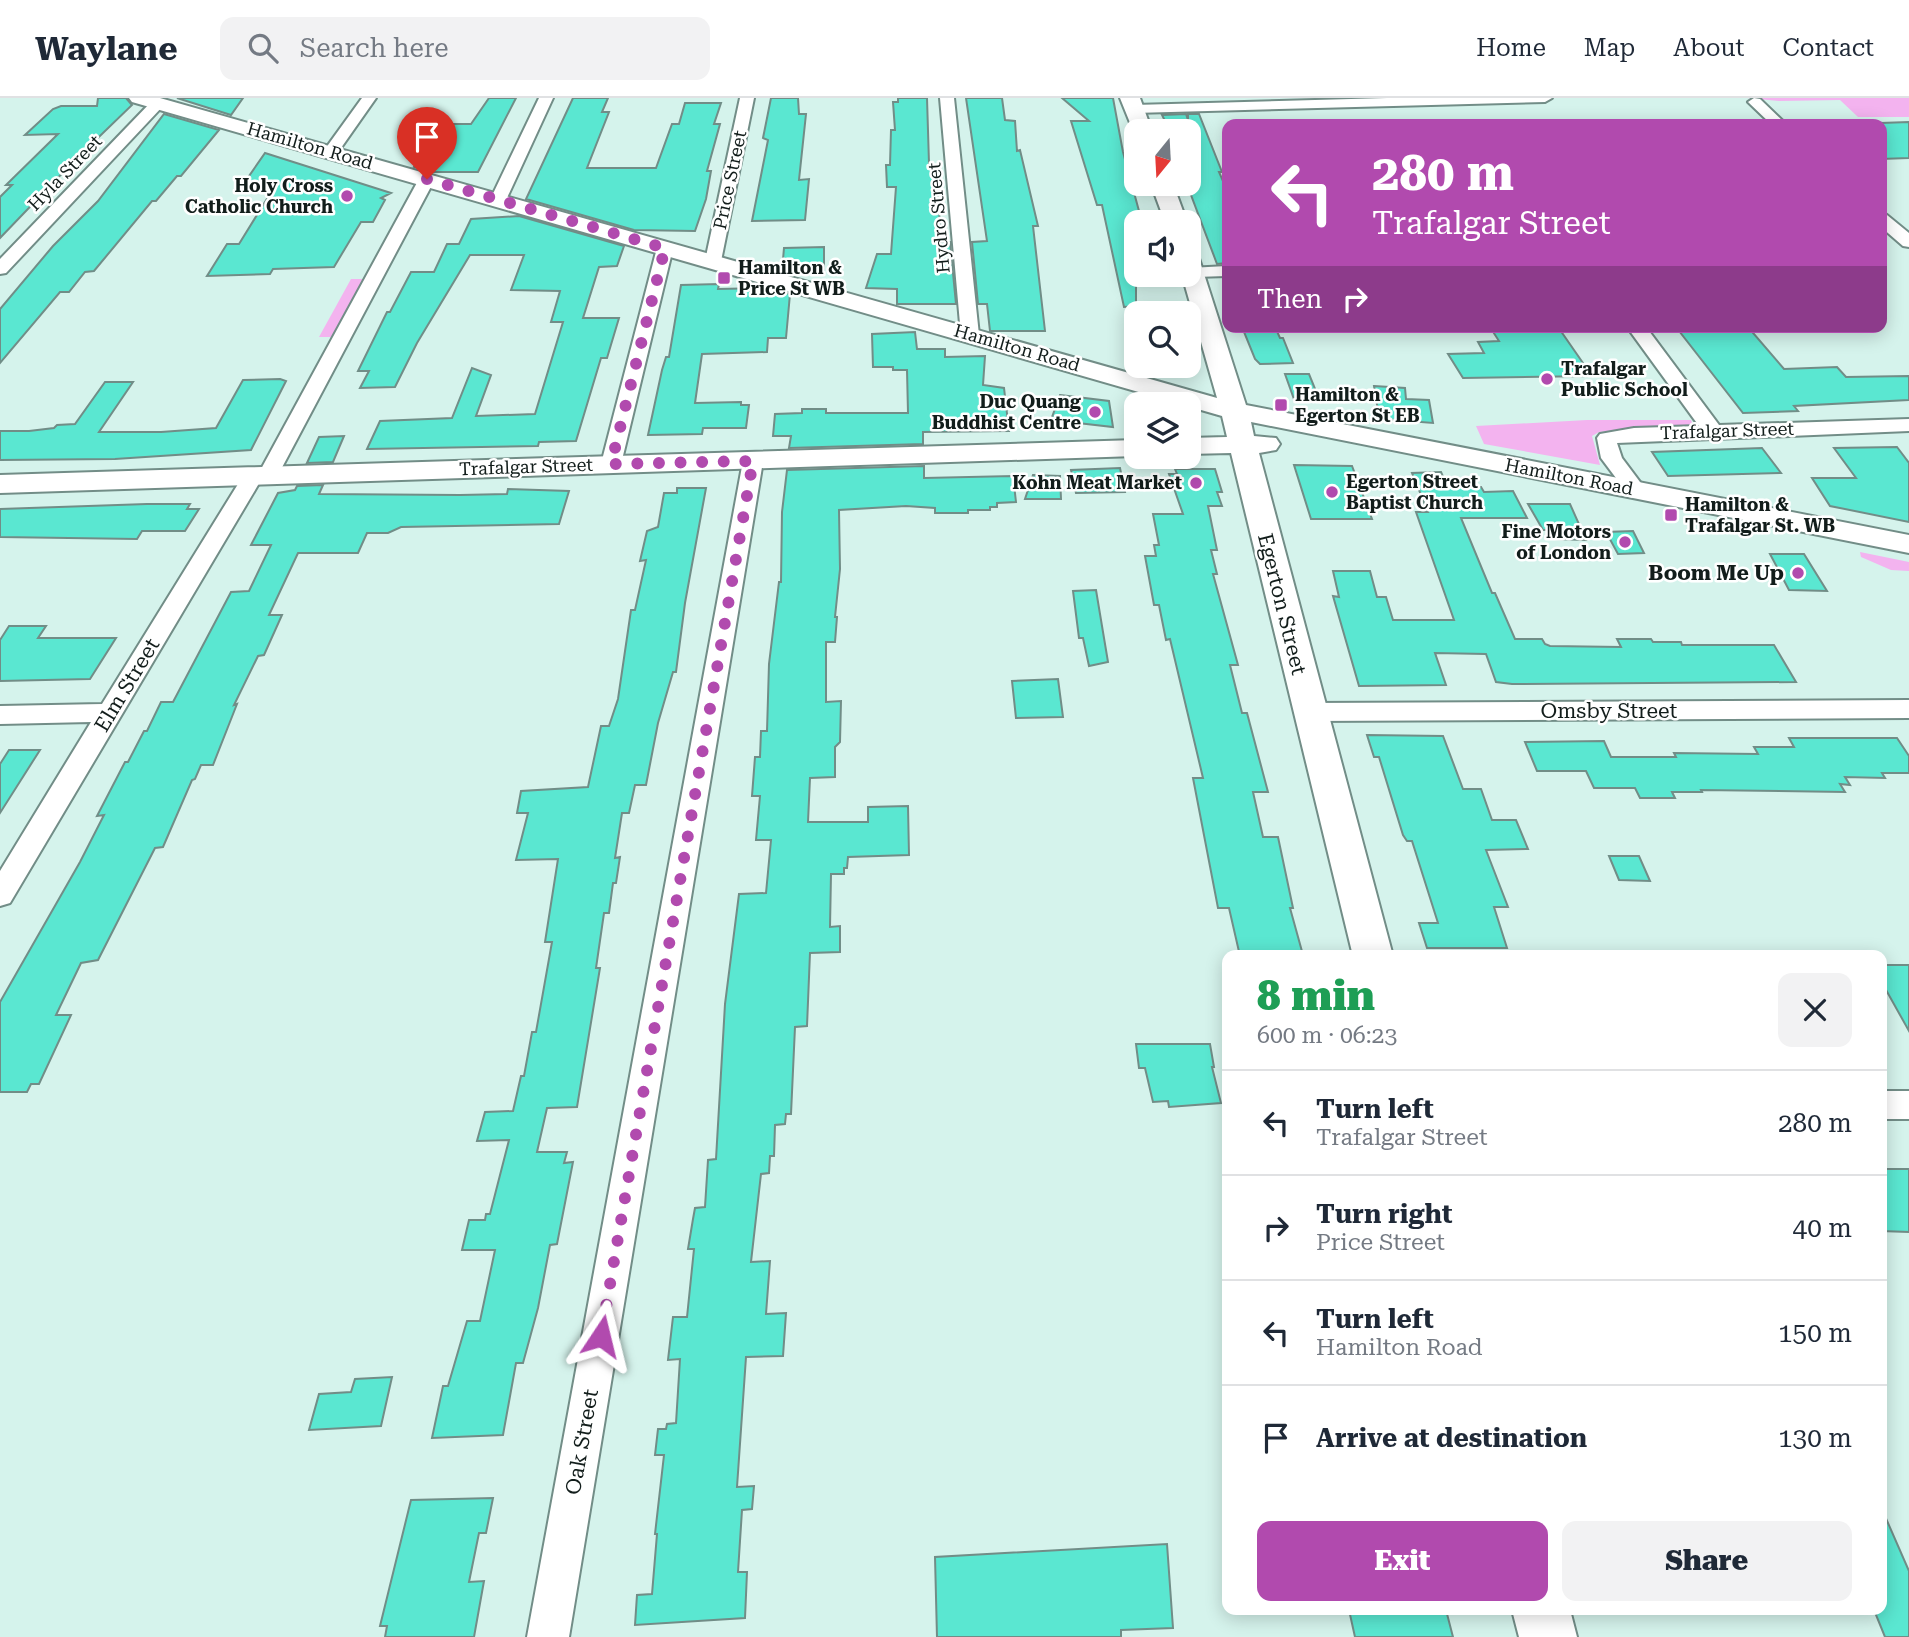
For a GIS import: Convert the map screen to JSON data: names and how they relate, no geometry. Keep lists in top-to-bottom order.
{
  "streets": {
    "main road": ["Hamilton Road", "Trafalgar Street", "Egerton Street"],
    "street": [
      "Hyla Street",
      "Price Street",
      "Hydro Street",
      "Elm Street",
      "Omsby Street",
      "Oak Street"
    ]
  },
  "crossings": [
    ["Hamilton Road", "Hyla Street"],
    ["Hamilton Road", "Price Street"],
    ["Hamilton Road", "Hydro Street"],
    ["Hamilton Road", "Trafalgar Street"],
    ["Hamilton Road", "Egerton Street"],
    ["Hamilton Road", "Elm Street"],
    ["Trafalgar Street", "Elm Street"],
    ["Trafalgar Street", "Oak Street"],
    ["Egerton Street", "Omsby Street"]
  ],
  "places": {
    "other": [
      "Holy Cross Catholic Church",
      "Trafalgar Public School",
      "Duc Quang Buddhist Centre",
      "Kohn Meat Market",
      "Egerton Street Baptist Church",
      "Fine Motors of London",
      "Boom Me Up"
    ],
    "transit": ["Hamilton & Price St WB", "Hamilton & Egerton St EB", "Hamilton & Trafalgar St. WB"]
  },
  "north": "bottom",
  "page": {
    "header": "Waylane",
    "search": "Search here",
    "nav": [
      "Home",
      "Map",
      "About",
      "Contact"
    ],
    "turn": ["280 m", "Trafalgar Street"],
    "then": "Then",
    "heading": ["8 min", "600 m · 06:23"],
    "list": [
      {
        "name": "Turn left",
        "note": "Trafalgar Street",
        "value": "280 m"
      },
      {
        "name": "Turn right",
        "note": "Price Street",
        "value": "40 m"
      },
      {
        "name": "Turn left",
        "note": "Hamilton Road",
        "value": "150 m"
      },
      {
        "name": "Arrive at destination",
        "value": "130 m"
      }
    ],
    "buttons": ["Exit", "Share"]
  }
}
